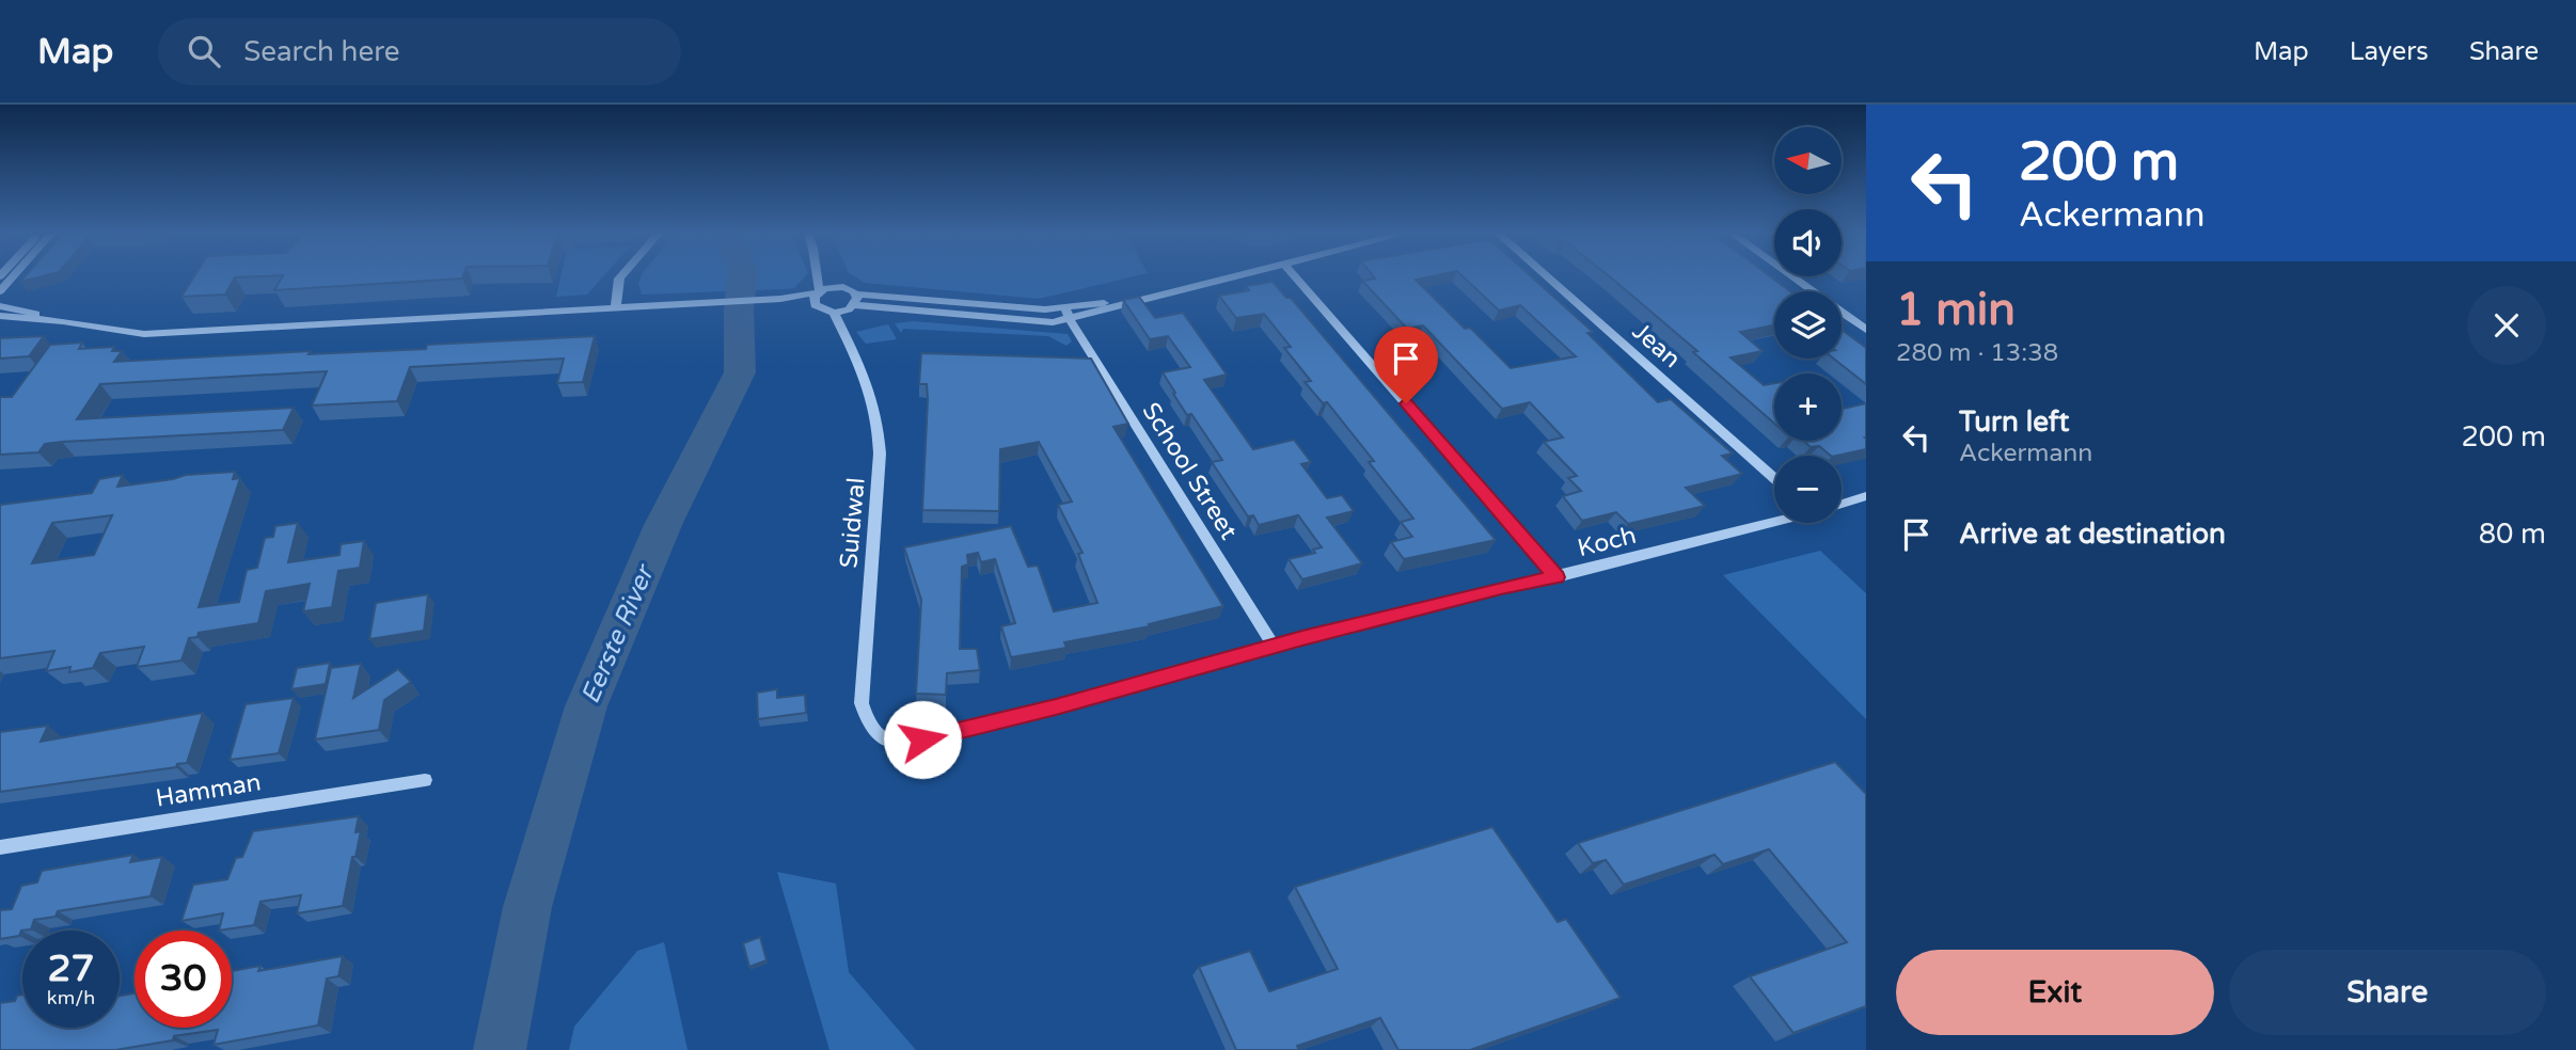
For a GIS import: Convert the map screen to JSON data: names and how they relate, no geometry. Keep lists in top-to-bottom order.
{
  "streets": {
    "street": [
      "Jean",
      "School Street",
      "Suidwal",
      "Koch",
      "Hamman"
    ]
  },
  "crossings": [
    ["School Street", "Koch"],
    ["Suidwal", "Koch"]
  ],
  "water": ["Eerste River"],
  "north": "left",
  "page": {
    "header": "Map",
    "search": "Search here",
    "nav": ["Map", "Layers", "Share"],
    "turn": ["200 m", "Ackermann"],
    "map_buttons": ["+", "−"],
    "heading": ["1 min", "280 m · 13:38"],
    "list": [
      {
        "name": "Turn left",
        "note": "Ackermann",
        "value": "200 m"
      },
      {
        "name": "Arrive at destination",
        "value": "80 m"
      }
    ],
    "speed": "27 km/h",
    "limit": "30",
    "buttons": ["Exit", "Share"]
  }
}
